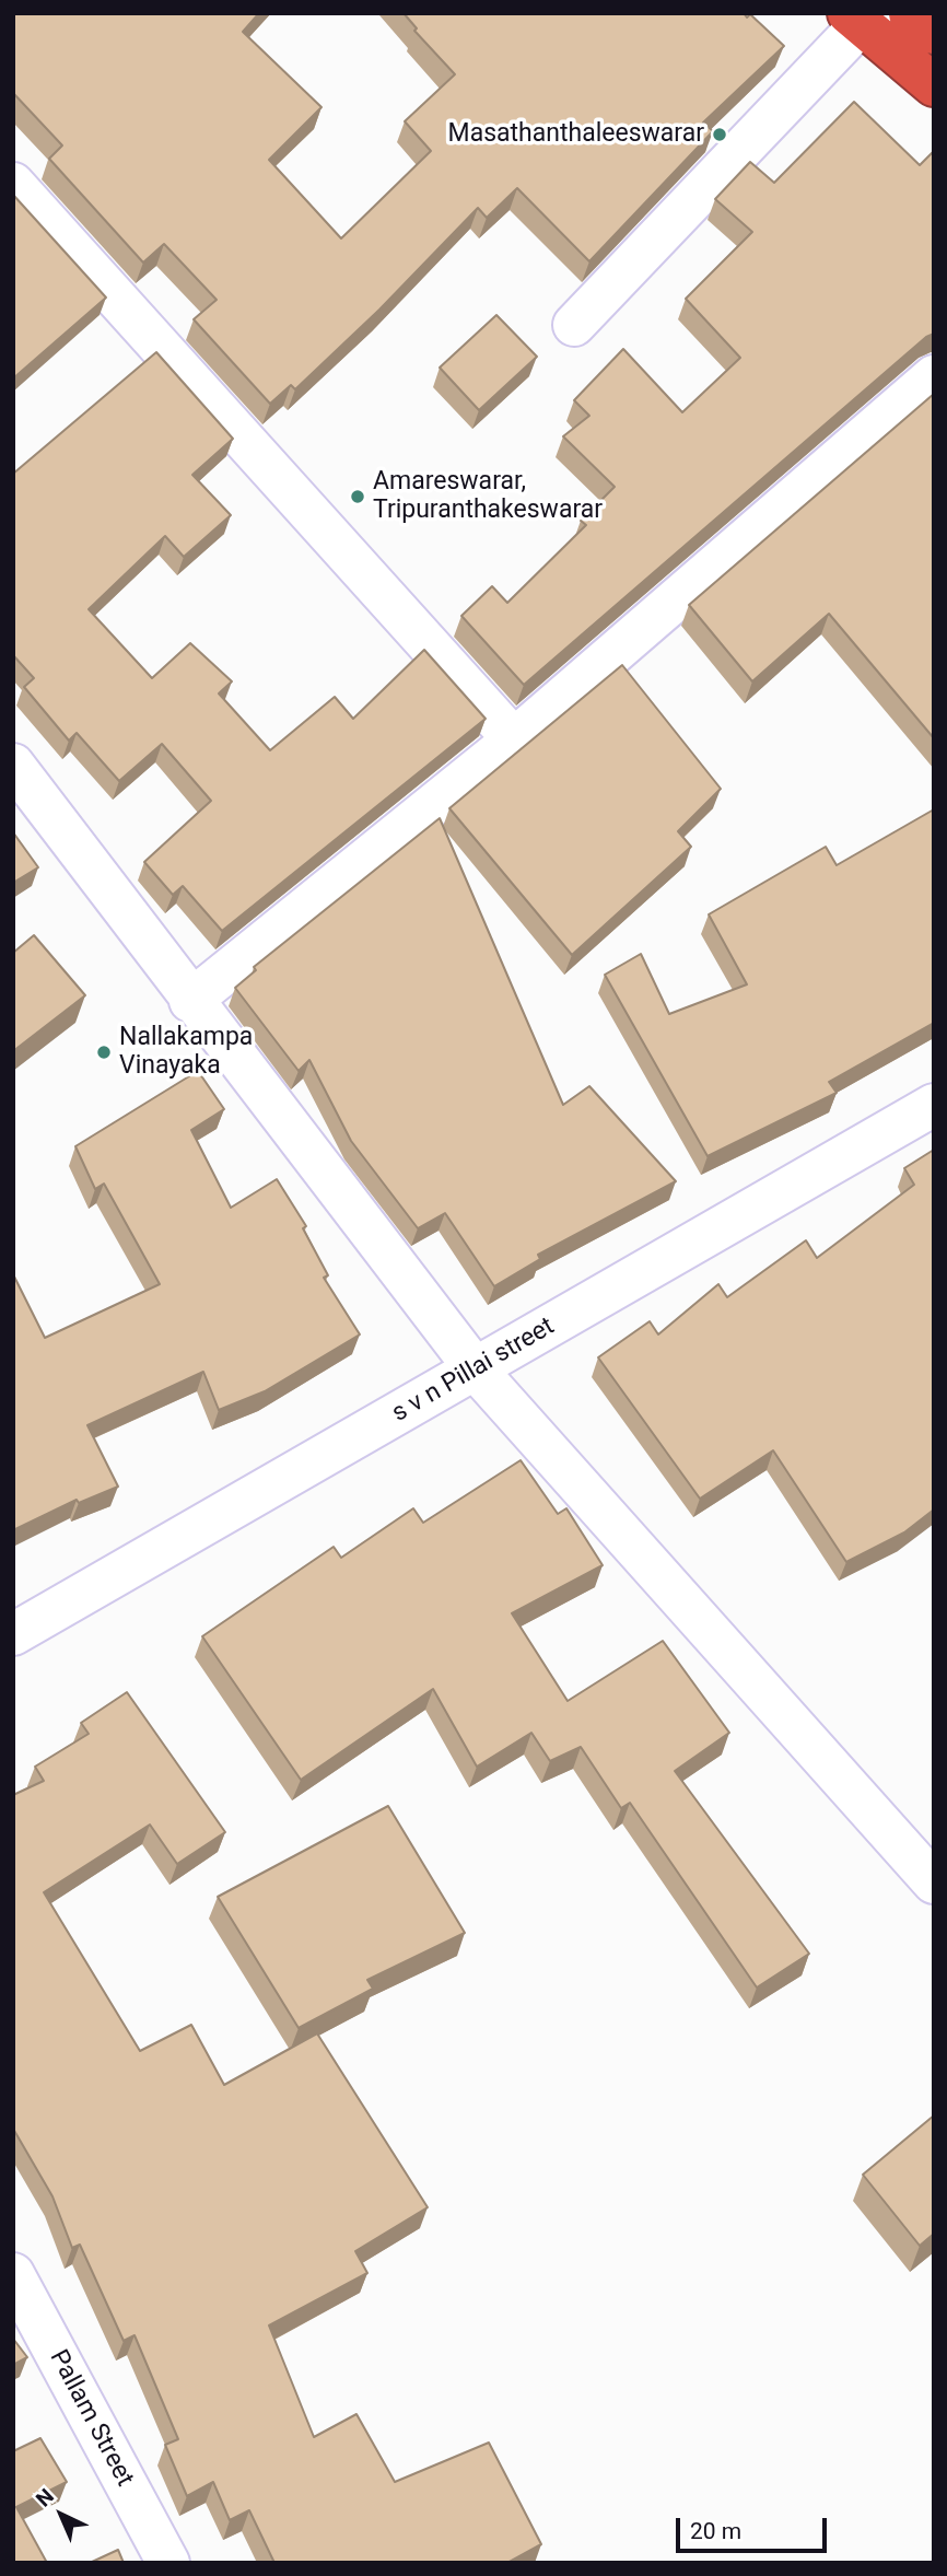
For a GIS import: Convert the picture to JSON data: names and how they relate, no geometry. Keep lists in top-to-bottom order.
{
  "streets": {
    "street": ["s v n Pillai street", "Pallam Street"]
  },
  "places": ["Masathanthaleeswarar", "Amareswarar, Tripuranthakeswarar", "Nallakampa Vinayaka"],
  "scale_bar": "20 m",
  "north": "top left"
}
